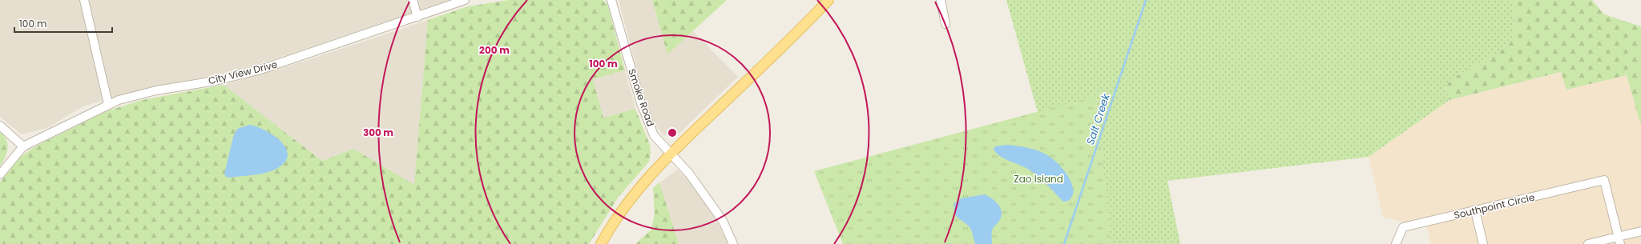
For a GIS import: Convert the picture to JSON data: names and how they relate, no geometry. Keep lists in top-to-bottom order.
{
  "streets": {
    "street": ["City View Drive", "Smoke Road", "Southpoint Circle"]
  },
  "water": ["Salt Creek"],
  "parks": ["Zao Island"],
  "scale_bar": "100 m",
  "rings": ["200 m", "100 m", "300 m"]
}
